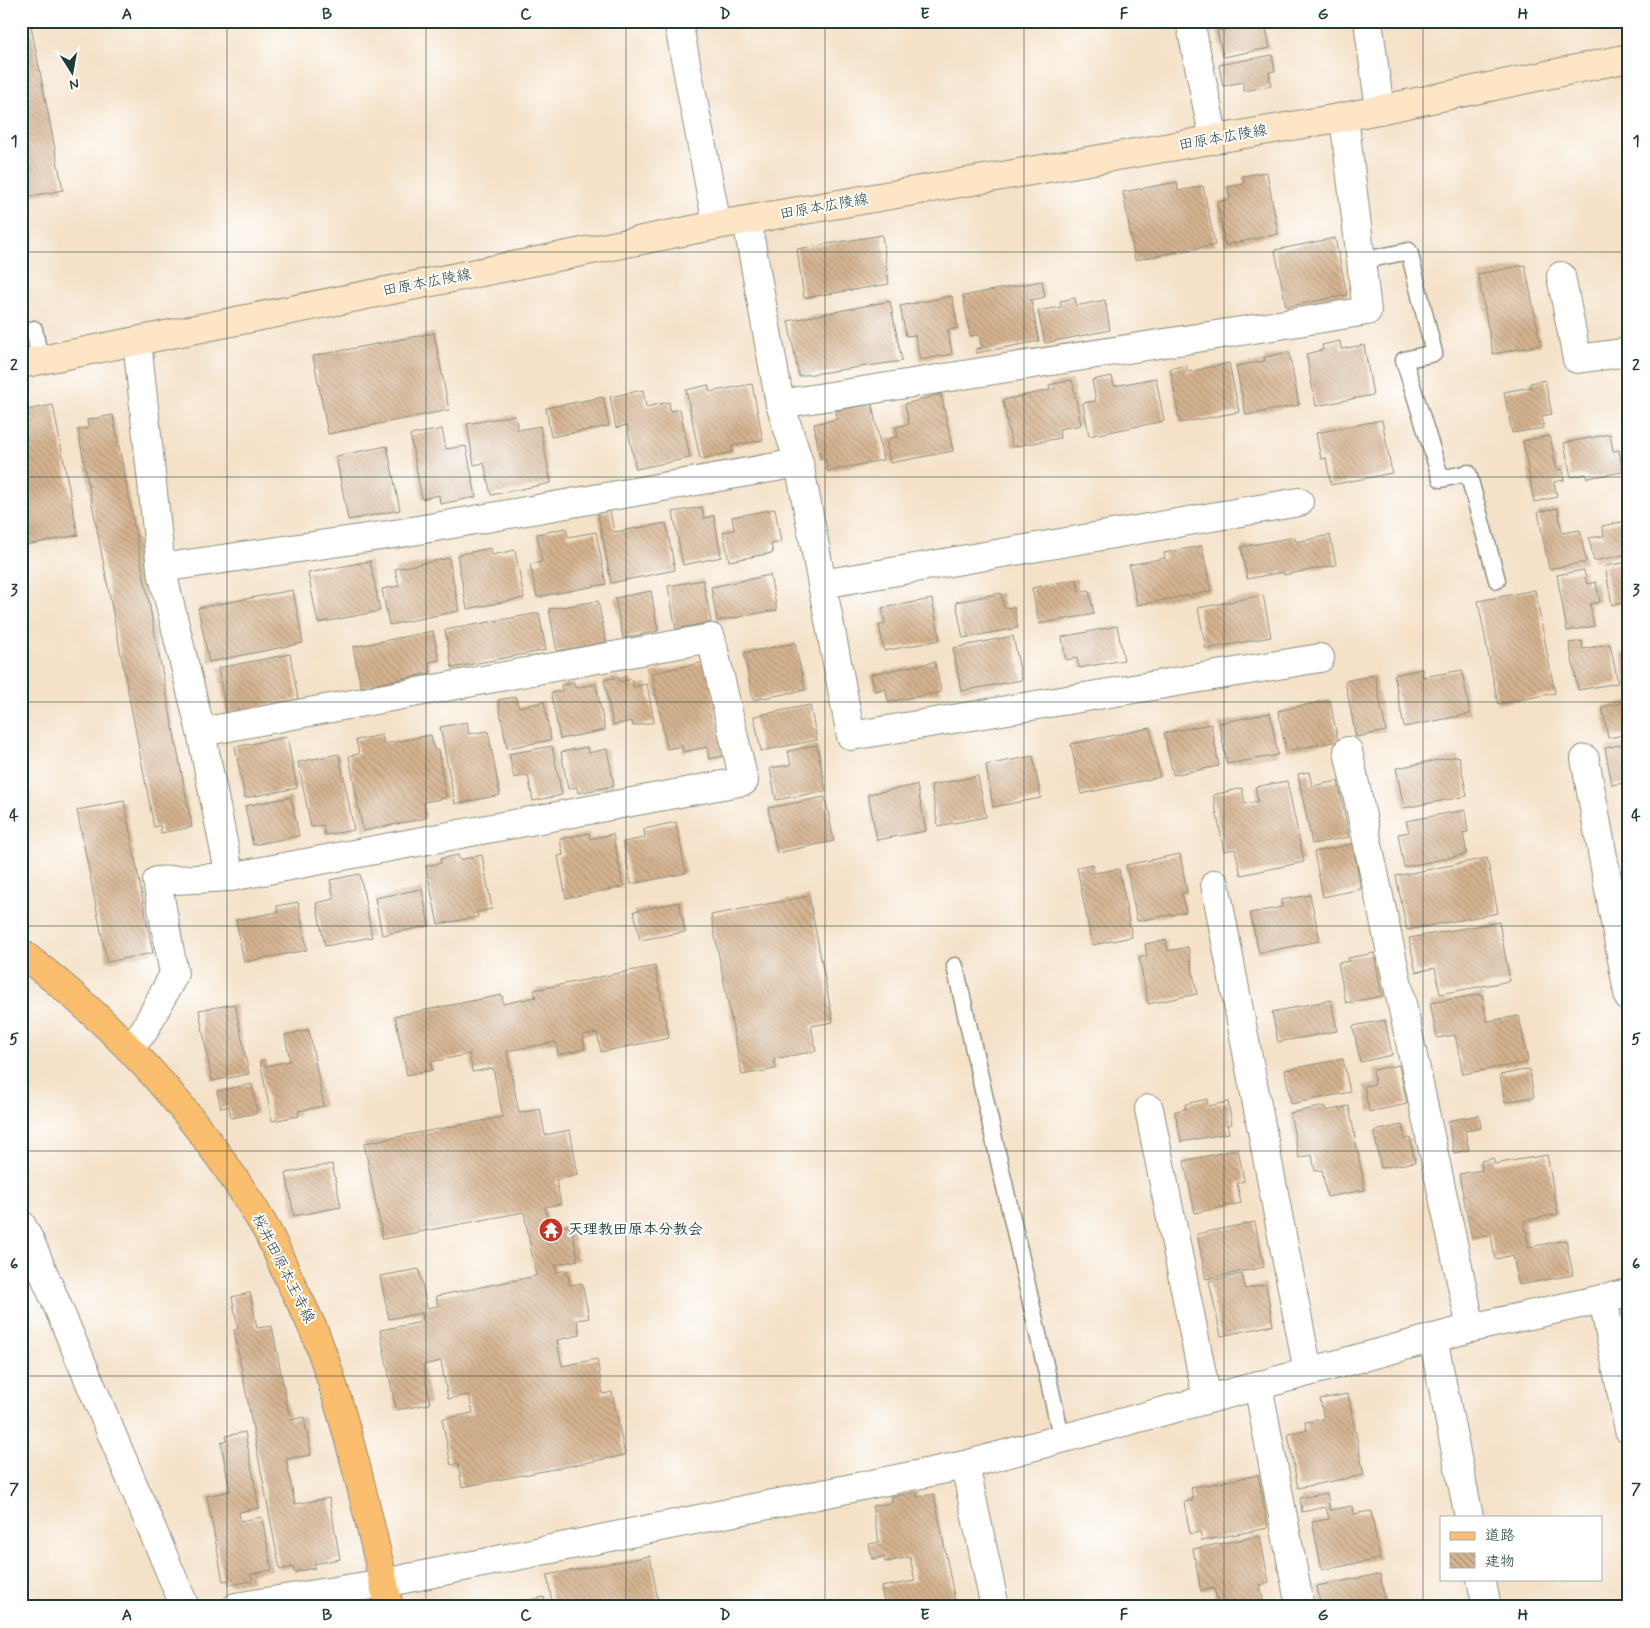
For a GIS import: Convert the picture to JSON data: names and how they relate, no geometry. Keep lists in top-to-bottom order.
{
  "streets": {
    "main road": ["田原本広陵線", "桜井田原本王寺線"]
  },
  "places": {
    "temple": ["天理教田原本分教会"]
  },
  "legend": ["道路", "建物"],
  "north": "bottom",
  "grid": {
    "columns": [
      "A",
      "B",
      "C",
      "D",
      "E",
      "F",
      "G",
      "H"
    ],
    "rows": [
      "1",
      "2",
      "3",
      "4",
      "5",
      "6",
      "7"
    ]
  }
}
